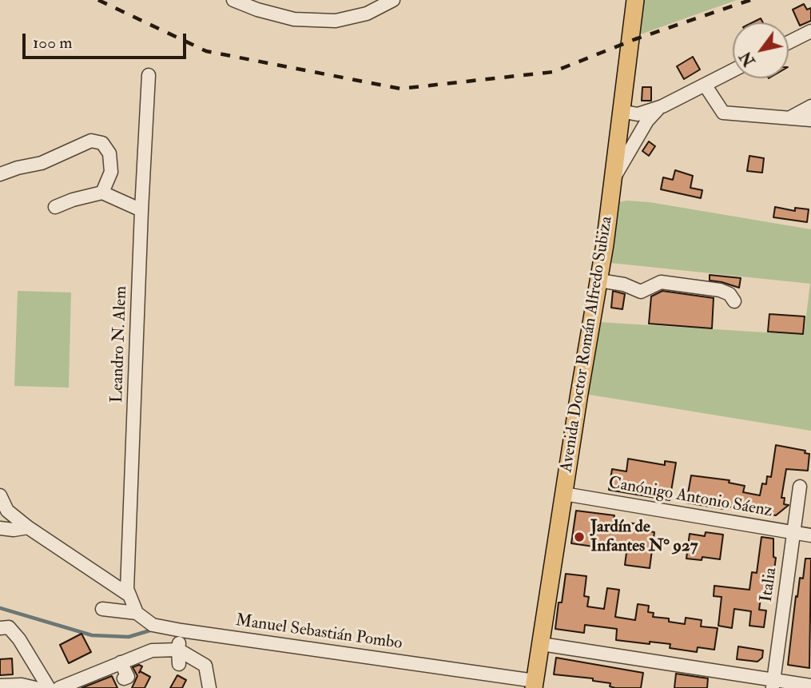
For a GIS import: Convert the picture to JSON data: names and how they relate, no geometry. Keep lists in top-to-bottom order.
{
  "streets": {
    "main road": ["Avenida Doctor Román Alfredo Subiza"],
    "street": [
      "Leandro N. Alem",
      "Canónigo Antonio Sáenz",
      "Italia",
      "Manuel Sebastián Pombo"
    ]
  },
  "crossings": [
    ["Leandro N. Alem", "Manuel Sebastián Pombo"],
    ["Avenida Doctor Román Alfredo Subiza", "Canónigo Antonio Sáenz"],
    ["Avenida Doctor Román Alfredo Subiza", "Manuel Sebastián Pombo"],
    ["Canónigo Antonio Sáenz", "Italia"]
  ],
  "places": ["Jardín de Infantes N° 927"],
  "scale_bar": "100 m",
  "north": "bottom left"
}
